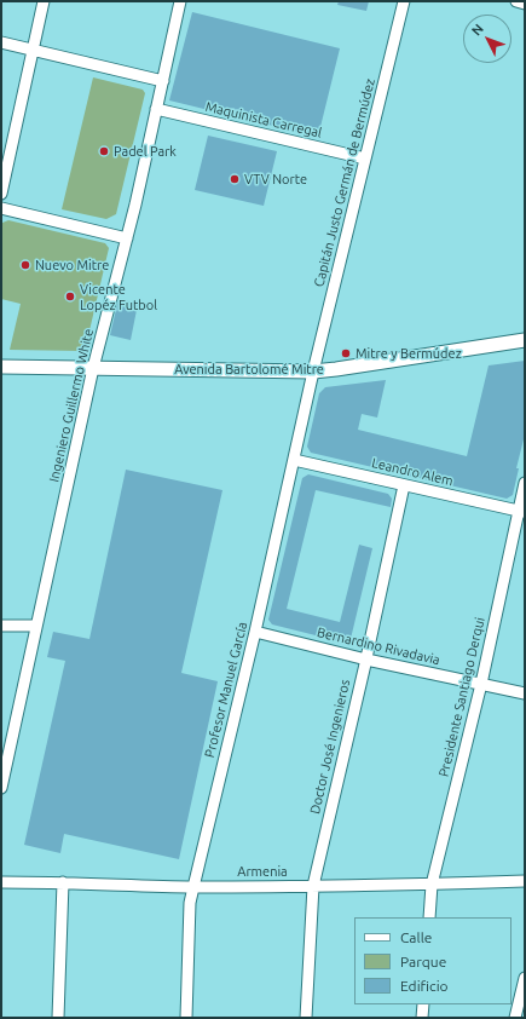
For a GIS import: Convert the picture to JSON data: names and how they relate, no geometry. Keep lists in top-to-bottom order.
{
  "streets": {
    "main road": ["Avenida Bartolomé Mitre"],
    "street": [
      "Maquinista Carregal",
      "Capitán Justo Germán de Bermúdez",
      "Ingeniero Guillermo White",
      "Leandro Alem",
      "Bernardino Rivadavia",
      "Profesor Manuel García",
      "Presidente Santiago Derqui",
      "Doctor José Ingenieros",
      "Armenia"
    ]
  },
  "crossings": [
    ["Maquinista Carregal", "Capitán Justo Germán de Bermúdez"],
    ["Maquinista Carregal", "Ingeniero Guillermo White"],
    ["Capitán Justo Germán de Bermúdez", "Avenida Bartolomé Mitre"],
    ["Capitán Justo Germán de Bermúdez", "Profesor Manuel García"],
    ["Avenida Bartolomé Mitre", "Ingeniero Guillermo White"],
    ["Avenida Bartolomé Mitre", "Profesor Manuel García"],
    ["Leandro Alem", "Profesor Manuel García"],
    ["Leandro Alem", "Presidente Santiago Derqui"],
    ["Leandro Alem", "Doctor José Ingenieros"],
    ["Bernardino Rivadavia", "Profesor Manuel García"],
    ["Bernardino Rivadavia", "Presidente Santiago Derqui"],
    ["Bernardino Rivadavia", "Doctor José Ingenieros"],
    ["Profesor Manuel García", "Armenia"],
    ["Presidente Santiago Derqui", "Armenia"],
    ["Doctor José Ingenieros", "Armenia"]
  ],
  "places": [
    "Padel Park",
    "VTV Norte",
    "Nuevo Mitre",
    "Vicente Lopéz Futbol",
    "Mitre y Bermúdez"
  ],
  "legend": ["Calle", "Parque", "Edificio"],
  "north": "top left"
}
